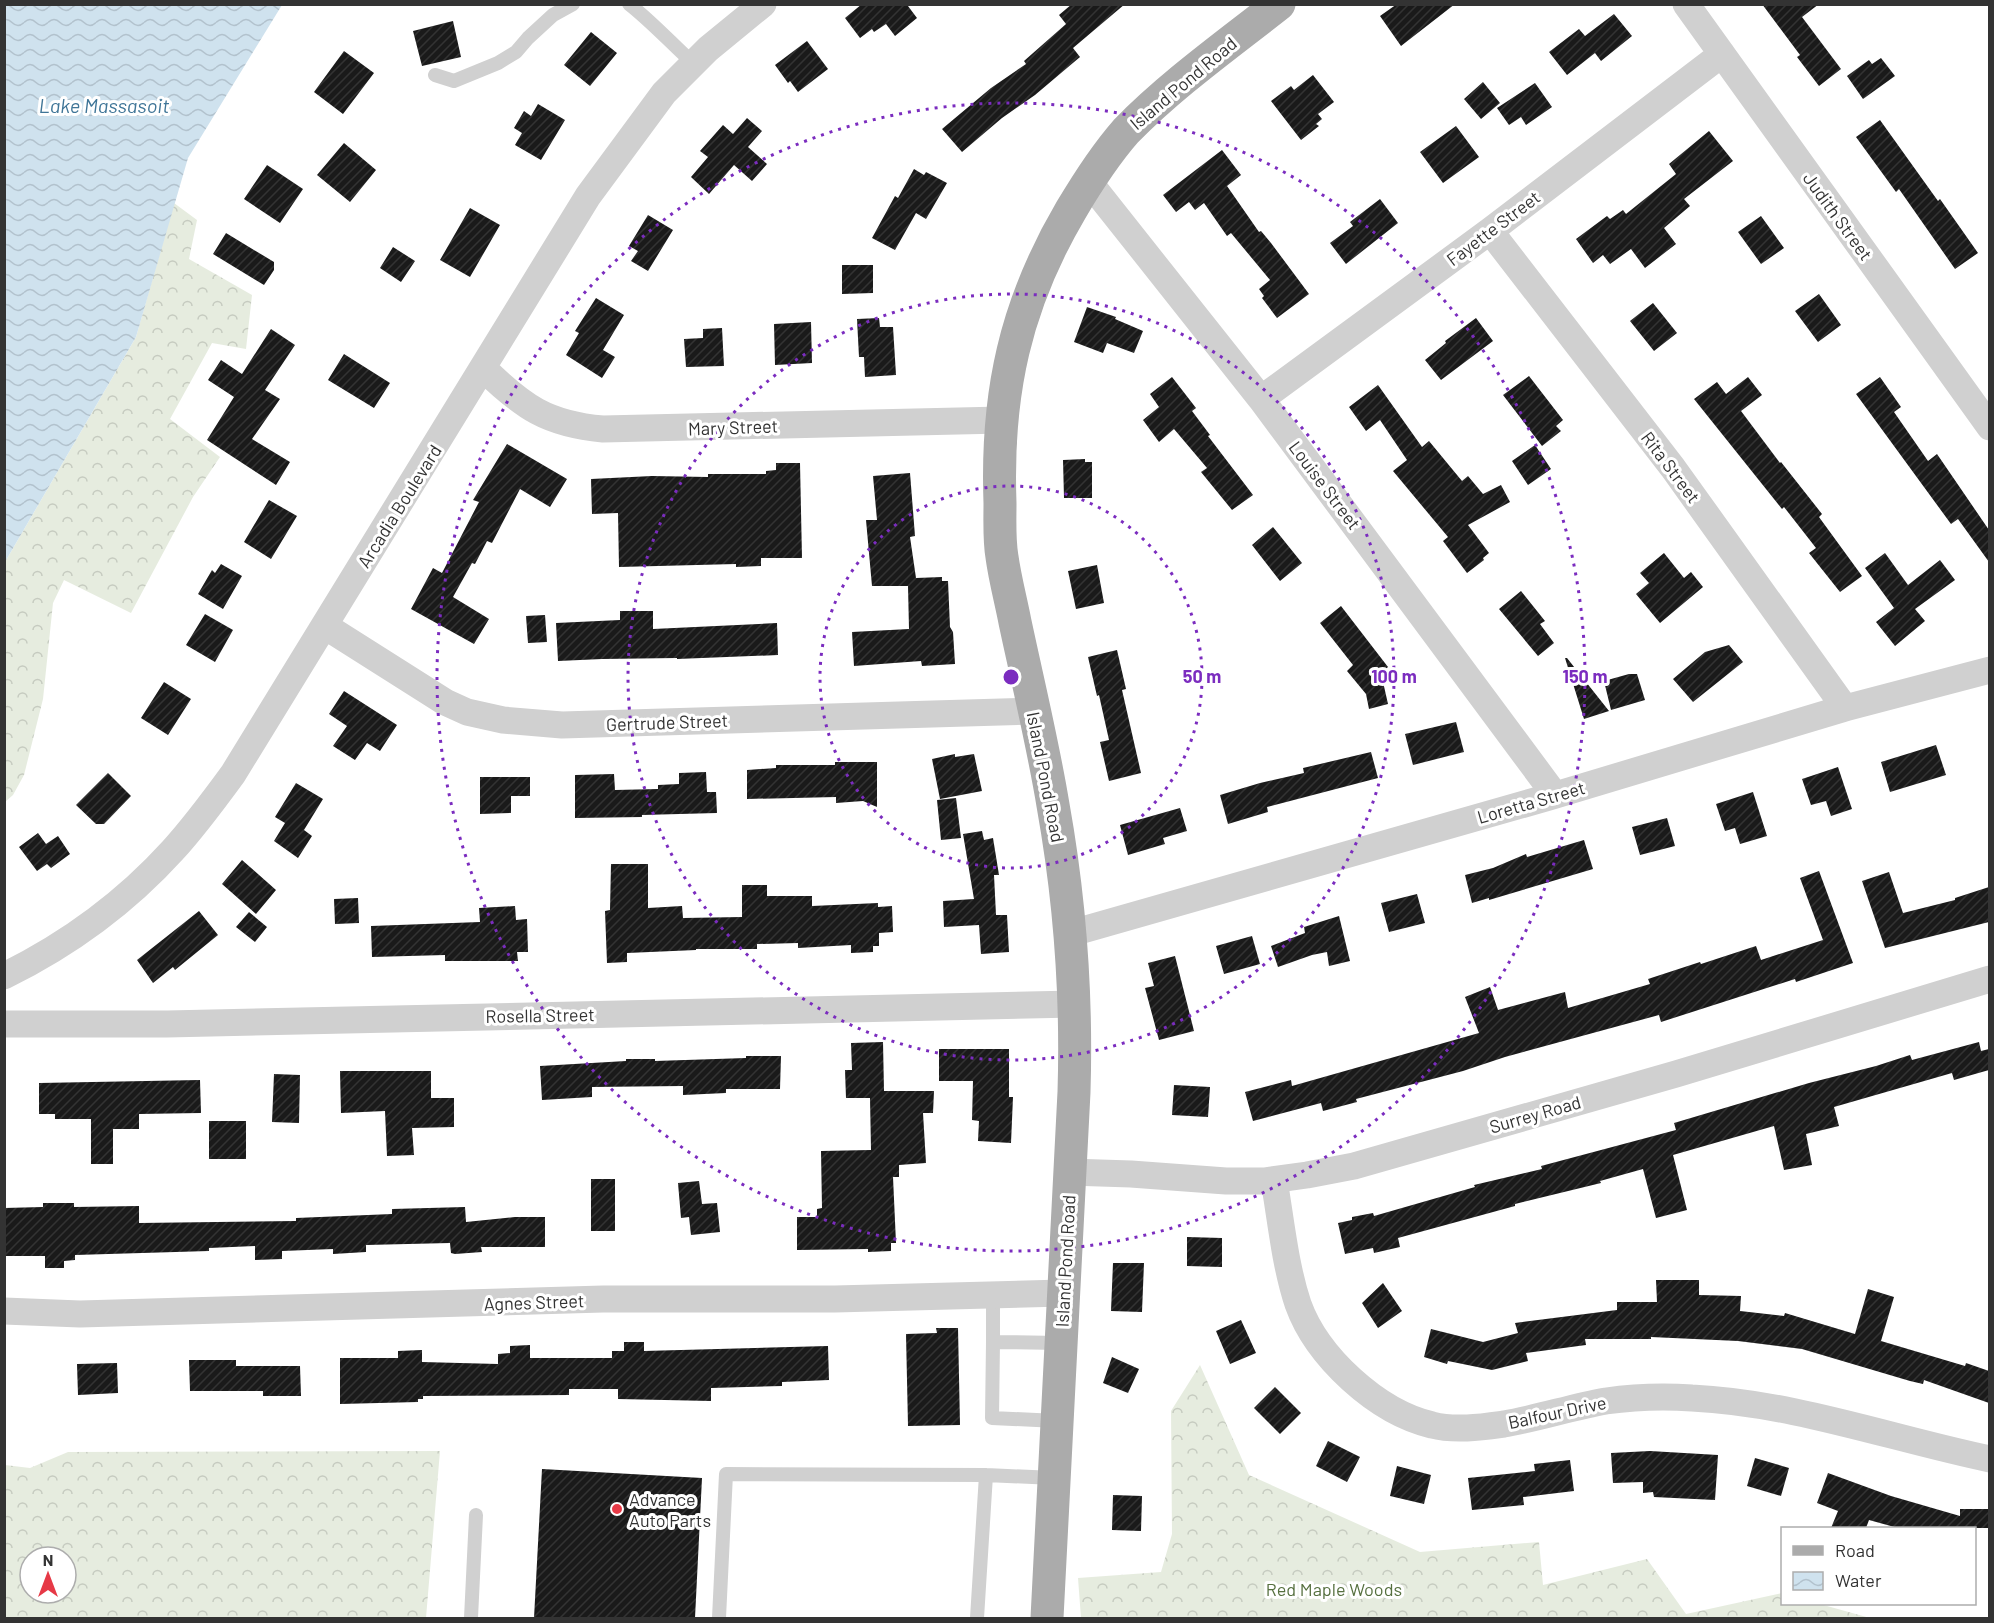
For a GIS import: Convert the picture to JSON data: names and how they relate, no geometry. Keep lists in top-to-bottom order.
{
  "streets": {
    "main road": ["Island Pond Road"],
    "street": [
      "Judith Street",
      "Fayette Street",
      "Mary Street",
      "Rita Street",
      "Louise Street",
      "Arcadia Boulevard",
      "Gertrude Street",
      "Loretta Street",
      "Rosella Street",
      "Surrey Road",
      "Agnes Street",
      "Balfour Drive"
    ]
  },
  "crossings": [
    ["Island Pond Road", "Mary Street"],
    ["Island Pond Road", "Louise Street"],
    ["Island Pond Road", "Gertrude Street"],
    ["Island Pond Road", "Loretta Street"],
    ["Island Pond Road", "Rosella Street"],
    ["Island Pond Road", "Surrey Road"],
    ["Island Pond Road", "Agnes Street"],
    ["Judith Street", "Fayette Street"],
    ["Fayette Street", "Rita Street"],
    ["Fayette Street", "Louise Street"],
    ["Mary Street", "Arcadia Boulevard"],
    ["Rita Street", "Loretta Street"],
    ["Louise Street", "Loretta Street"],
    ["Arcadia Boulevard", "Gertrude Street"],
    ["Surrey Road", "Balfour Drive"]
  ],
  "water": ["Lake Massasoit"],
  "parks": ["Red Maple Woods"],
  "places": ["Advance Auto Parts"],
  "legend": ["Road", "Water"],
  "north": "top",
  "rings": ["50 m", "100 m", "150 m"]
}
